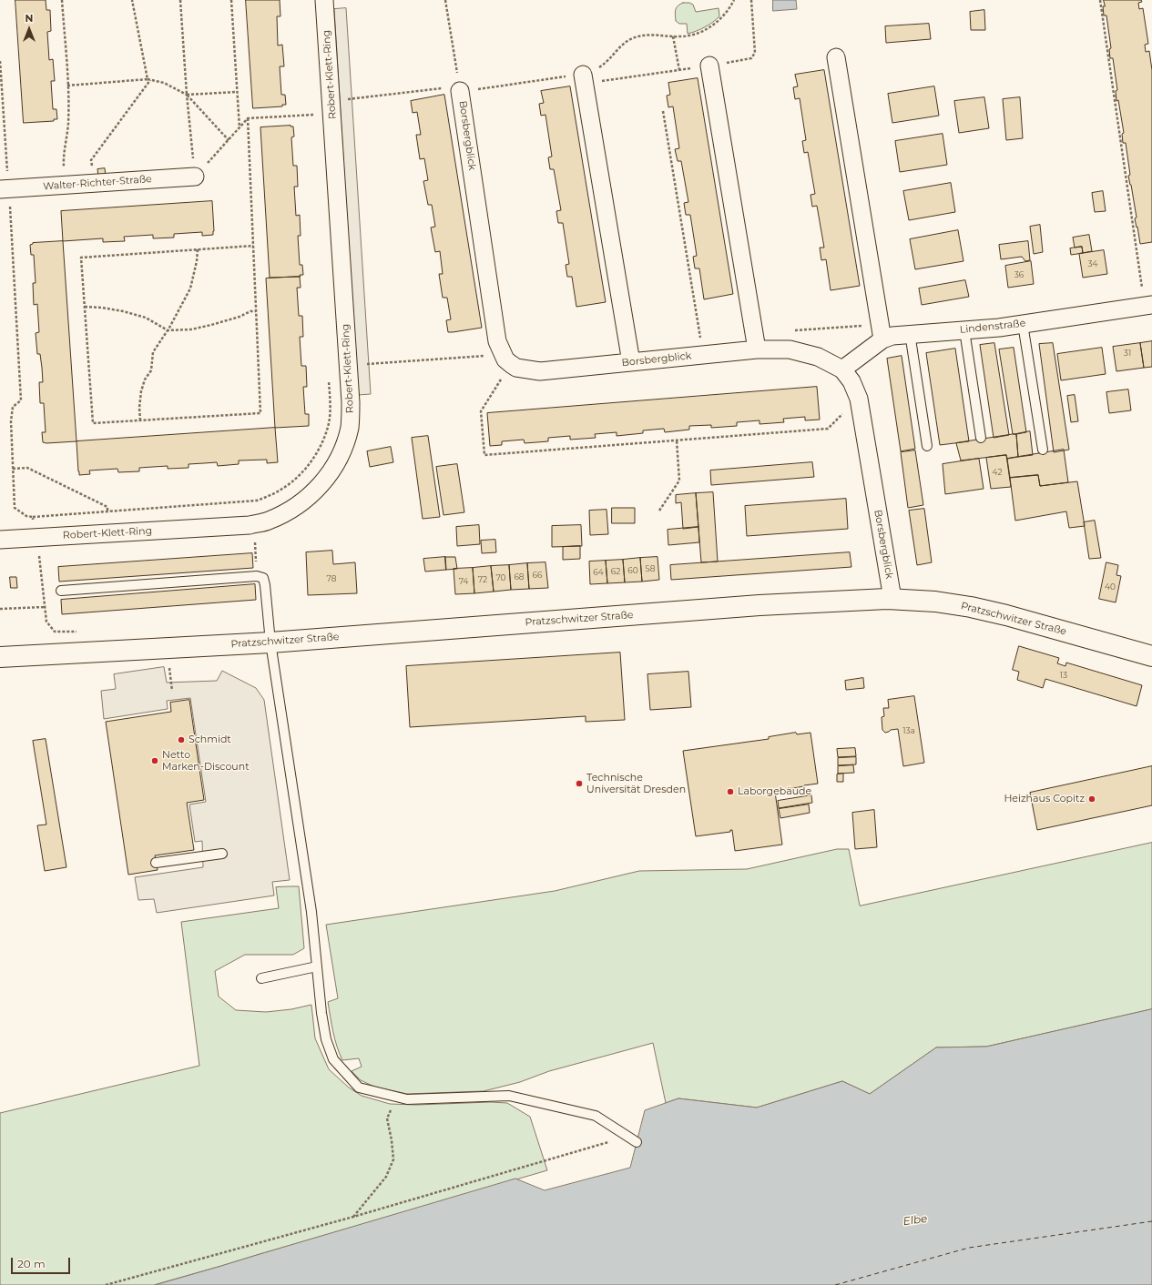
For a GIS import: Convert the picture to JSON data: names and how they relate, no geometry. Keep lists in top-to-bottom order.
{
  "streets": {
    "street": [
      "Robert-Klett-Ring",
      "Borsbergblick",
      "Walter-Richter-Straße",
      "Lindenstraße",
      "Pratzschwitzer Straße"
    ]
  },
  "crossings": [
    ["Borsbergblick", "Lindenstraße"],
    ["Borsbergblick", "Pratzschwitzer Straße"]
  ],
  "water": ["Elbe"],
  "places": [
    "Schmidt",
    "Netto Marken-Discount",
    "Technische Universität Dresden",
    "Laborgebäude",
    "Heizhaus Copitz"
  ],
  "house_numbers": [
    "34",
    "36",
    "31",
    "42",
    "58",
    "60",
    "62",
    "64",
    "66",
    "68",
    "70",
    "78",
    "72",
    "74",
    "40",
    "13",
    "13a"
  ],
  "scale_bar": "20 m",
  "north": "top"
}
